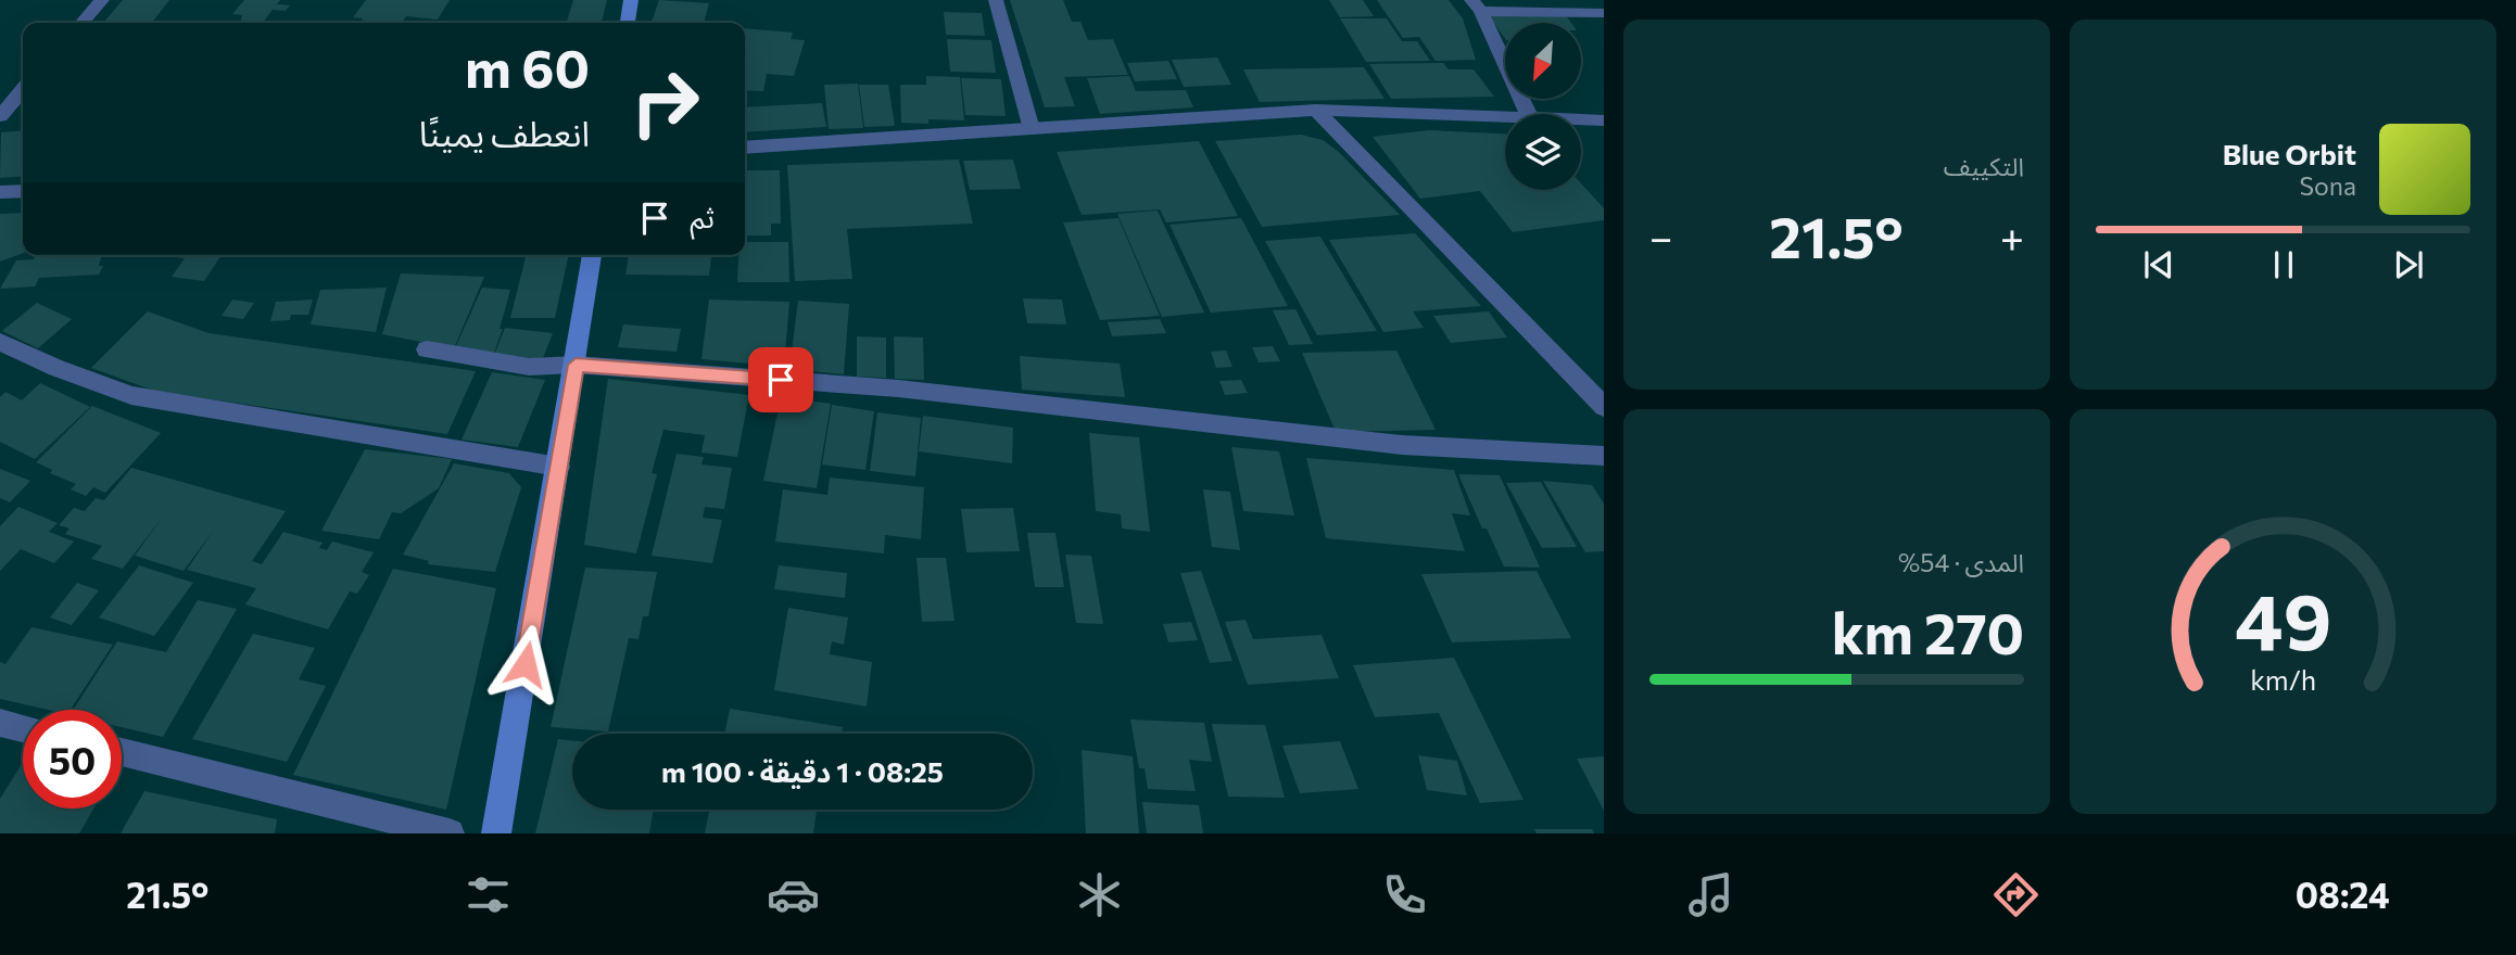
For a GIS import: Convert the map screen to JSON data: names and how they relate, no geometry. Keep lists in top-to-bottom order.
{
  "north": "bottom left",
  "page": {
    "tile": [
      "التكييف",
      ["المدى · 54%", "270 km"]
    ],
    "turn": ["60 m", "انعطف يمينًا"],
    "song": ["Blue Orbit", "Sona"],
    "then": "ثم",
    "heat": ["−", "21.5°", "+"],
    "limit": "50",
    "trip": "08:25 · 1 دقيقة · 100 m",
    "tabs": ["08:24", "21.5°"],
    "gauge": ["49", "km/h"]
  }
}
